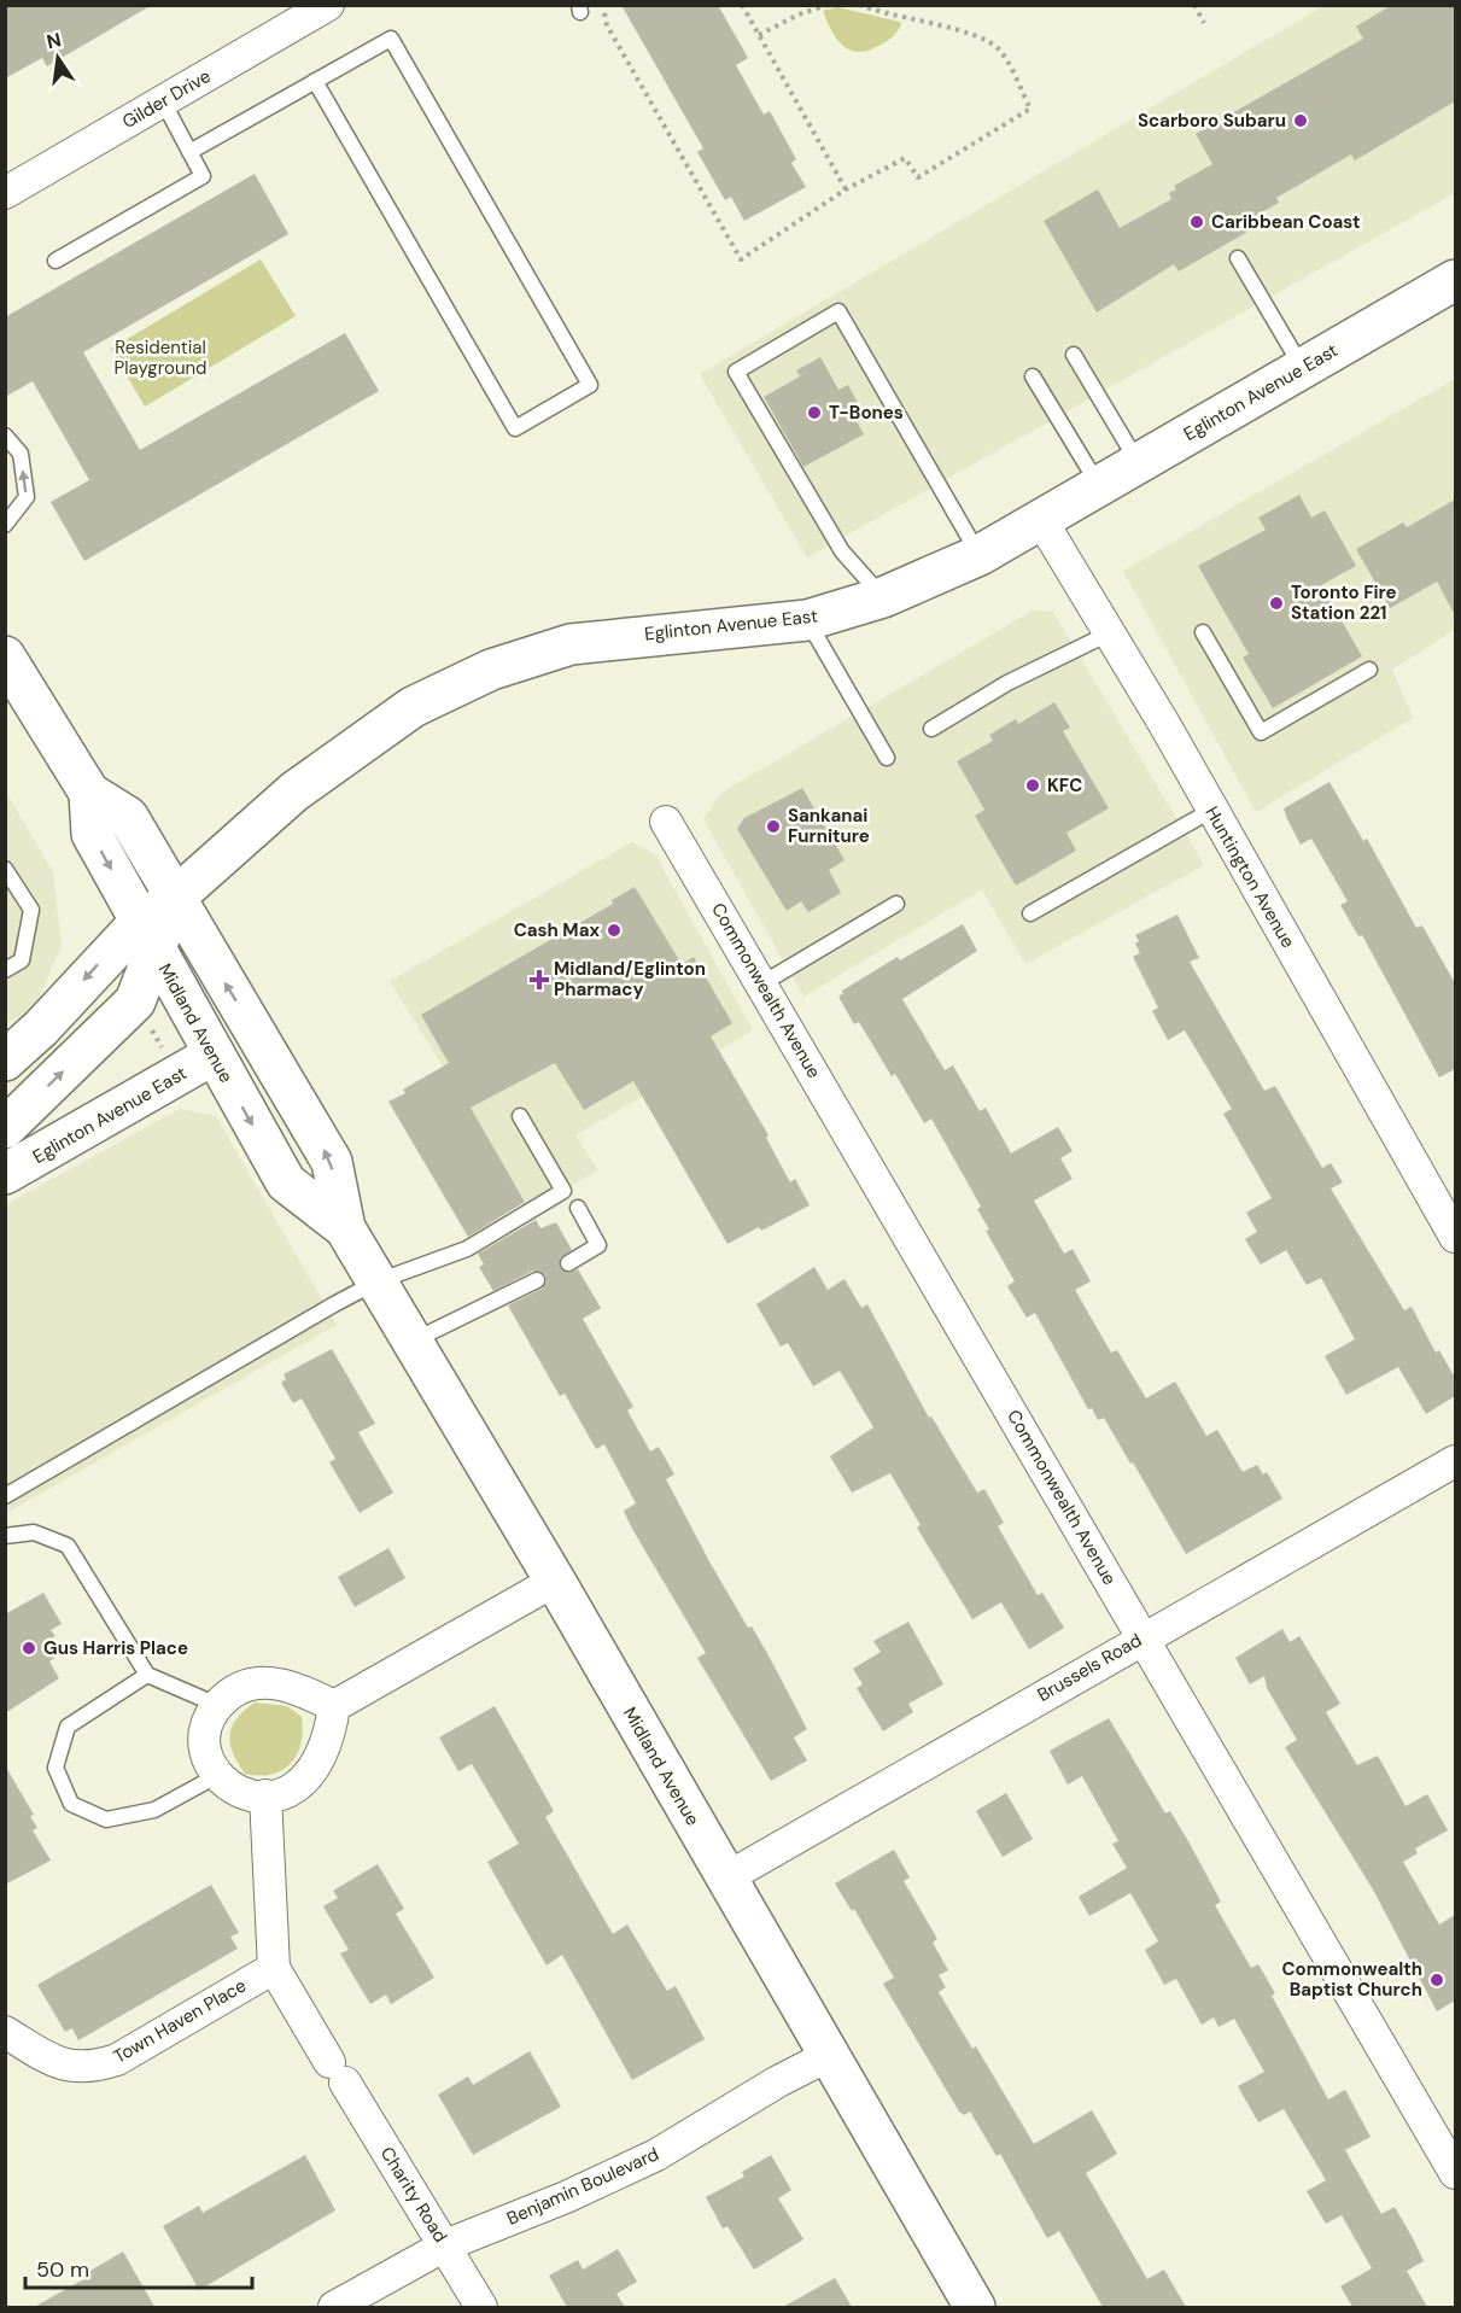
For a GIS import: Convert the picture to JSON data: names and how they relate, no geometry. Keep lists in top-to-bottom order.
{
  "streets": {
    "main road": ["Eglinton Avenue East", "Midland Avenue"],
    "street": [
      "Gilder Drive",
      "Huntington Avenue",
      "Commonwealth Avenue",
      "Brussels Road",
      "Town Haven Place",
      "Benjamin Boulevard",
      "Charity Road"
    ]
  },
  "crossings": [
    ["Eglinton Avenue East", "Huntington Avenue"],
    ["Eglinton Avenue East", "Midland Avenue"],
    ["Commonwealth Avenue", "Brussels Road"],
    ["Midland Avenue", "Brussels Road"],
    ["Midland Avenue", "Benjamin Boulevard"],
    ["Town Haven Place", "Charity Road"],
    ["Benjamin Boulevard", "Charity Road"]
  ],
  "parks": ["Residential Playground"],
  "places": {
    "other": [
      "Scarboro Subaru",
      "Caribbean Coast",
      "T-Bones",
      "Toronto Fire Station 221",
      "KFC",
      "Sankanai Furniture",
      "Cash Max",
      "Gus Harris Place",
      "Commonwealth Baptist Church"
    ],
    "health": ["Midland/Eglinton Pharmacy"]
  },
  "scale_bar": "50 m",
  "north": "top"
}
